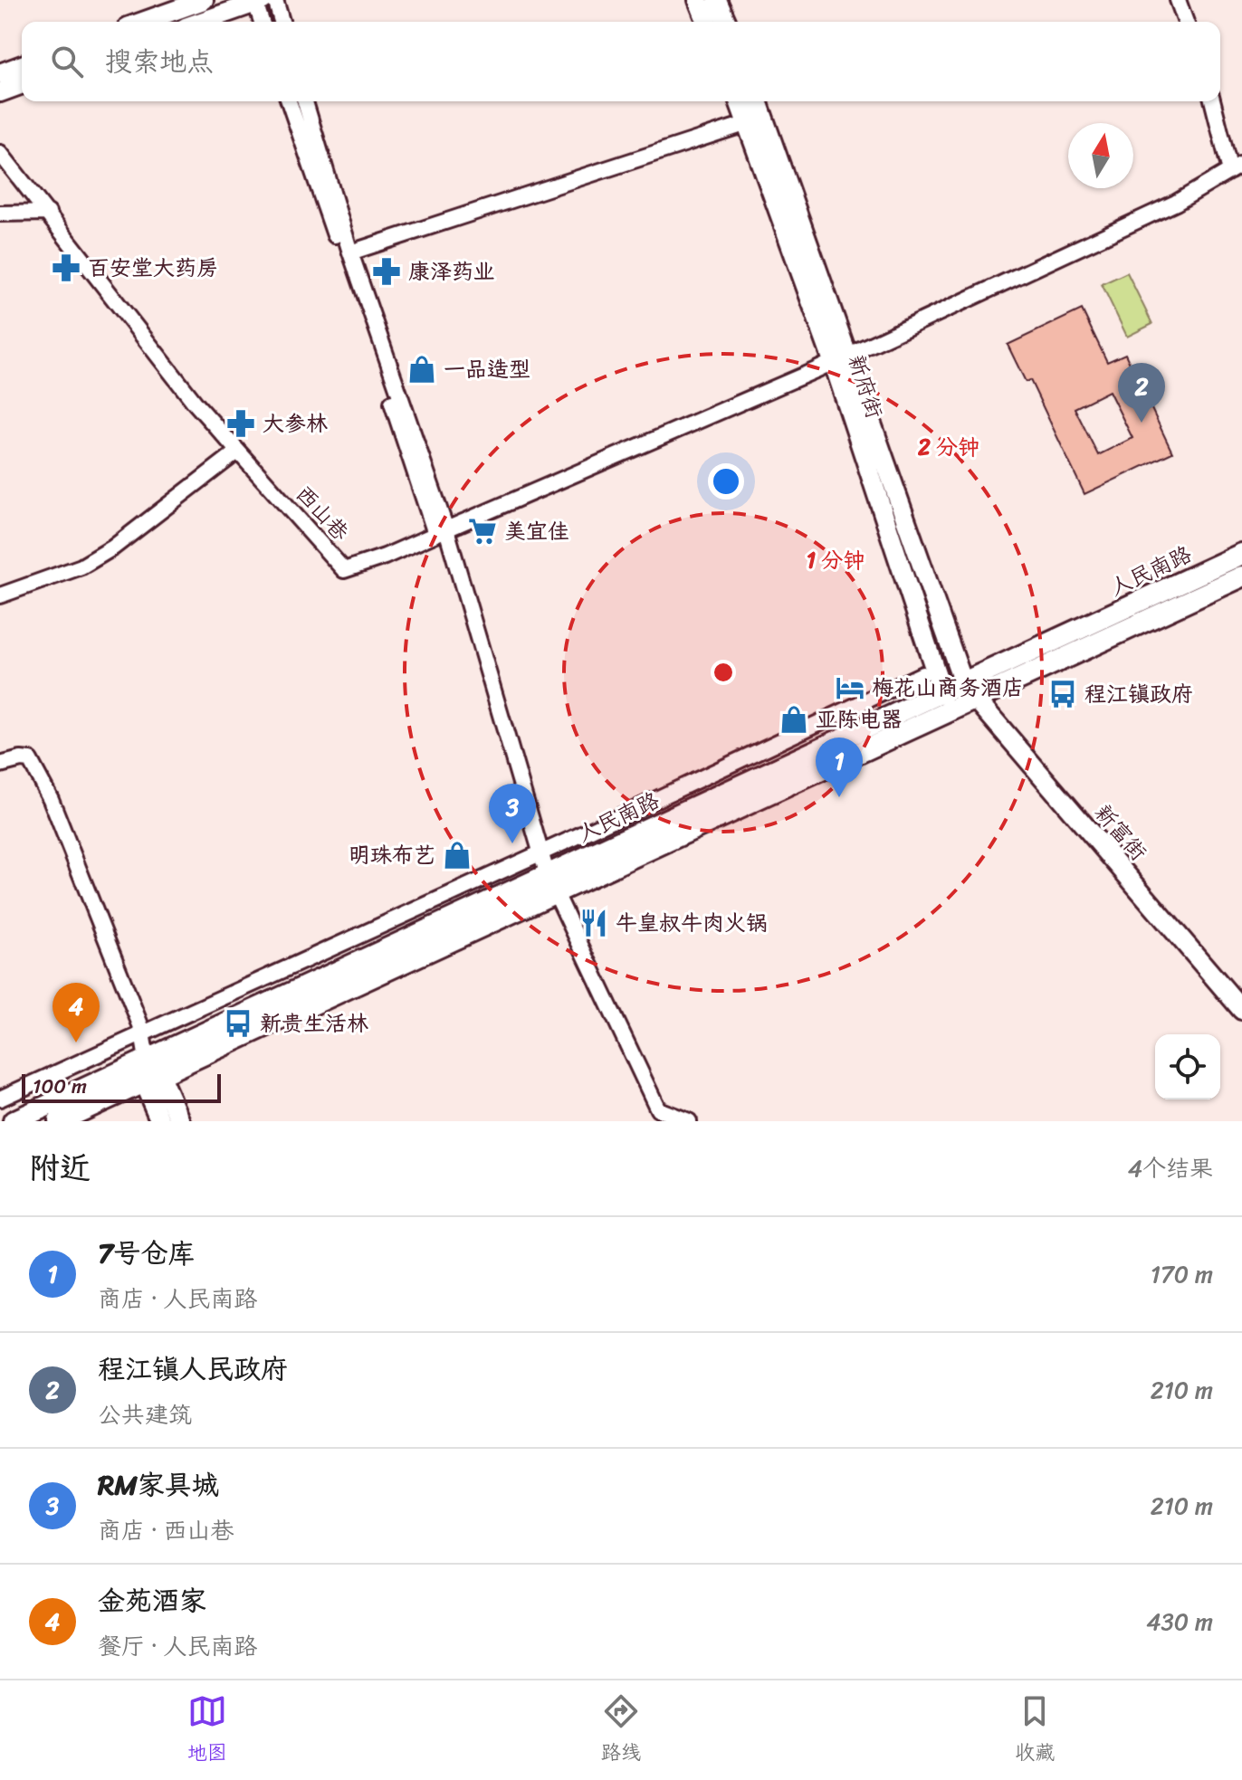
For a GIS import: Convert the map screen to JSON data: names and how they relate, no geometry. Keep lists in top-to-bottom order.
{
  "streets": {
    "main road": ["人民南路"],
    "street": ["新府街", "西山巷", "新富街"]
  },
  "crossings": [
    ["新府街", "人民南路"],
    ["新府街", "新富街"],
    ["人民南路", "新富街"]
  ],
  "places": {
    "pharmacy": ["百安堂大药房", "康泽药业", "大参林"],
    "shop": ["一品造型", "亚陈电器", "明珠布艺"],
    "supermarket": ["美宜佳"],
    "hotel": ["梅花山商务酒店"],
    "bus stop": ["程江镇政府", "新贵生活林"],
    "restaurant": ["牛皇叔牛肉火锅"]
  },
  "scale_bar": "100 m",
  "north": "top",
  "page": {
    "search": "搜索地点",
    "pins": [
      "2",
      "1",
      "3",
      "4"
    ],
    "scale": "100 m",
    "heading": ["附近", "4个结果"],
    "list": [
      {
        "mark": "1",
        "name": "7号仓库",
        "note": "商店 · 人民南路",
        "value": "170 m"
      },
      {
        "mark": "2",
        "name": "程江镇人民政府",
        "note": "公共建筑",
        "value": "210 m"
      },
      {
        "mark": "3",
        "name": "RM家具城",
        "note": "商店 · 西山巷",
        "value": "210 m"
      },
      {
        "mark": "4",
        "name": "金苑酒家",
        "note": "餐厅 · 人民南路",
        "value": "430 m"
      }
    ],
    "nav": ["地图", "路线", "收藏"]
  },
  "rings": ["2 分钟", "1 分钟"]
}
